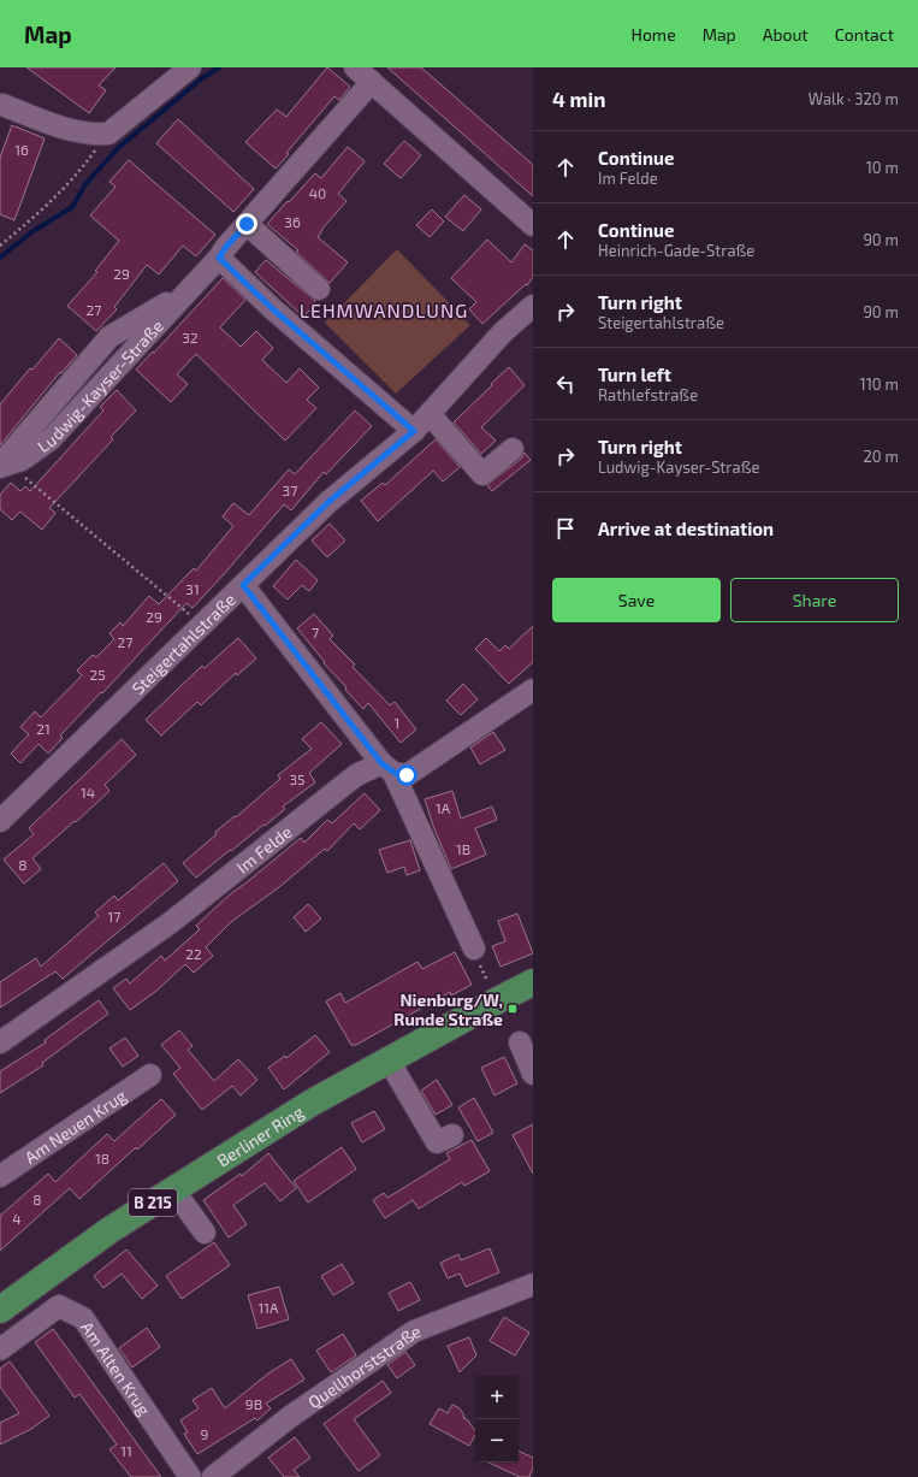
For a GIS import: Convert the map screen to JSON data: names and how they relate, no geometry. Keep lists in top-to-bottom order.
{
  "streets": {
    "main road": ["Berliner Ring", "B 215"],
    "street": [
      "Ludwig-Kayser-Straße",
      "Steigertahlstraße",
      "Im Felde",
      "Am Neuen Krug",
      "Quellhorststraße",
      "Am Alten Krug"
    ]
  },
  "districts": ["LEHMWANDLUNG"],
  "places": {
    "transit": ["Nienburg/W, Runde Straße"]
  },
  "house_numbers": [
    "16",
    "40",
    "36",
    "29",
    "27",
    "32",
    "37",
    "31",
    "29",
    "7",
    "27",
    "25",
    "1",
    "21",
    "35",
    "14",
    "1A",
    "1B",
    "8",
    "17",
    "22",
    "18",
    "8",
    "4",
    "11A",
    "9B",
    "9",
    "11"
  ],
  "page": {
    "header": "Map",
    "nav": [
      "Home",
      "Map",
      "About",
      "Contact"
    ],
    "heading": ["4 min", "Walk · 320 m"],
    "list": [
      ["Continue", "Im Felde", "10 m"],
      ["Continue", "Heinrich-Gade-Straße", "90 m"],
      ["Turn right", "Steigertahlstraße", "90 m"],
      ["Turn left", "Rathlefstraße", "110 m"],
      ["Turn right", "Ludwig-Kayser-Straße", "20 m"],
      "Arrive at destination"
    ],
    "buttons": ["Save", "Share"],
    "map_buttons": ["+", "−"]
  }
}
